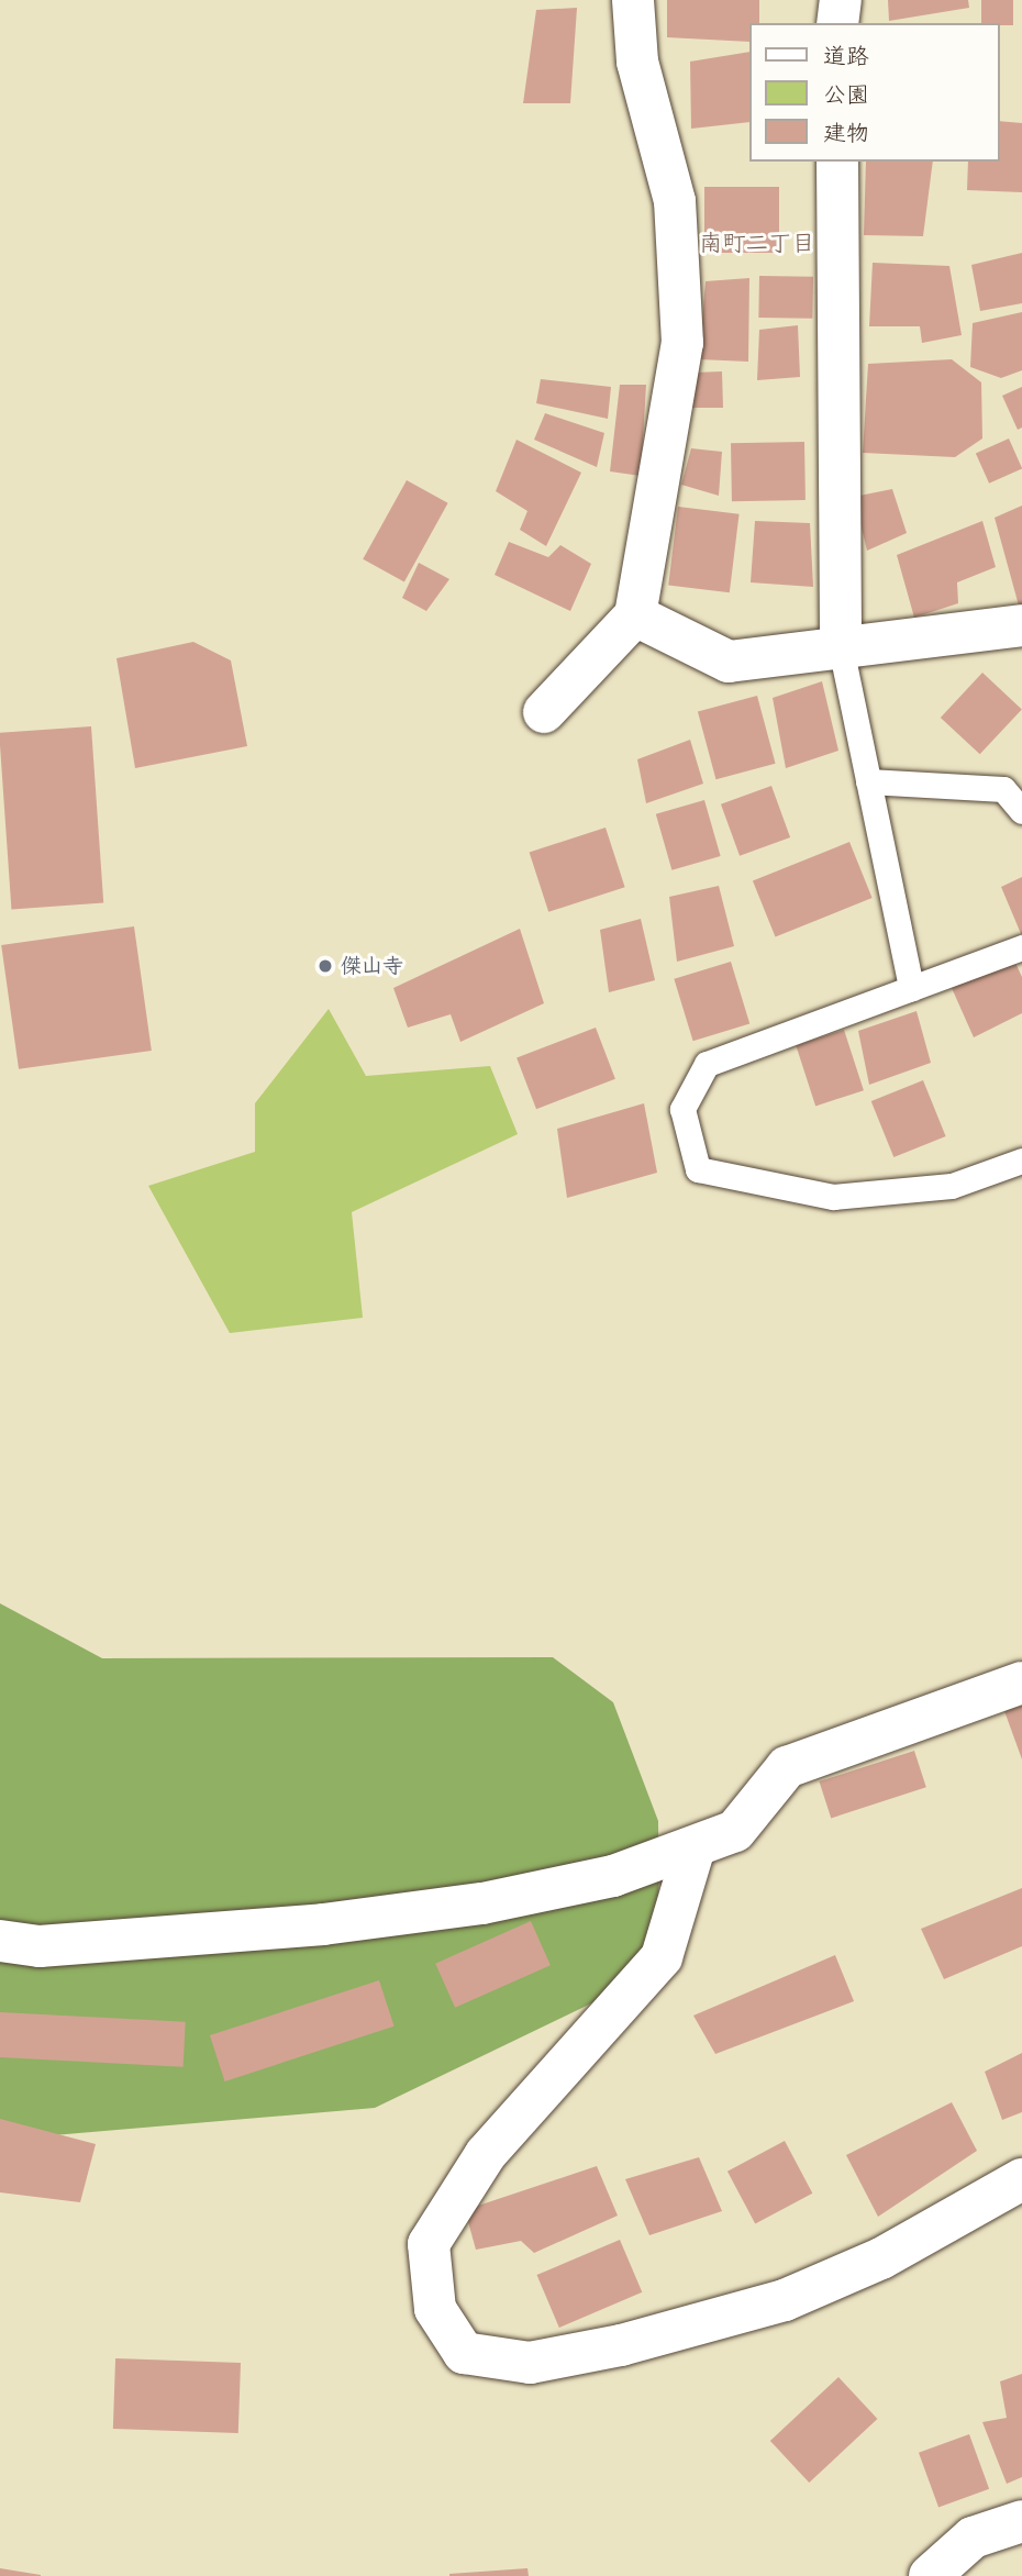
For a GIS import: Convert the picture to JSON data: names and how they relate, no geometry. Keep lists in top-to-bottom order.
{
  "districts": ["南町二丁目"],
  "places": ["傑山寺"],
  "legend": ["道路", "公園", "建物"]
}
